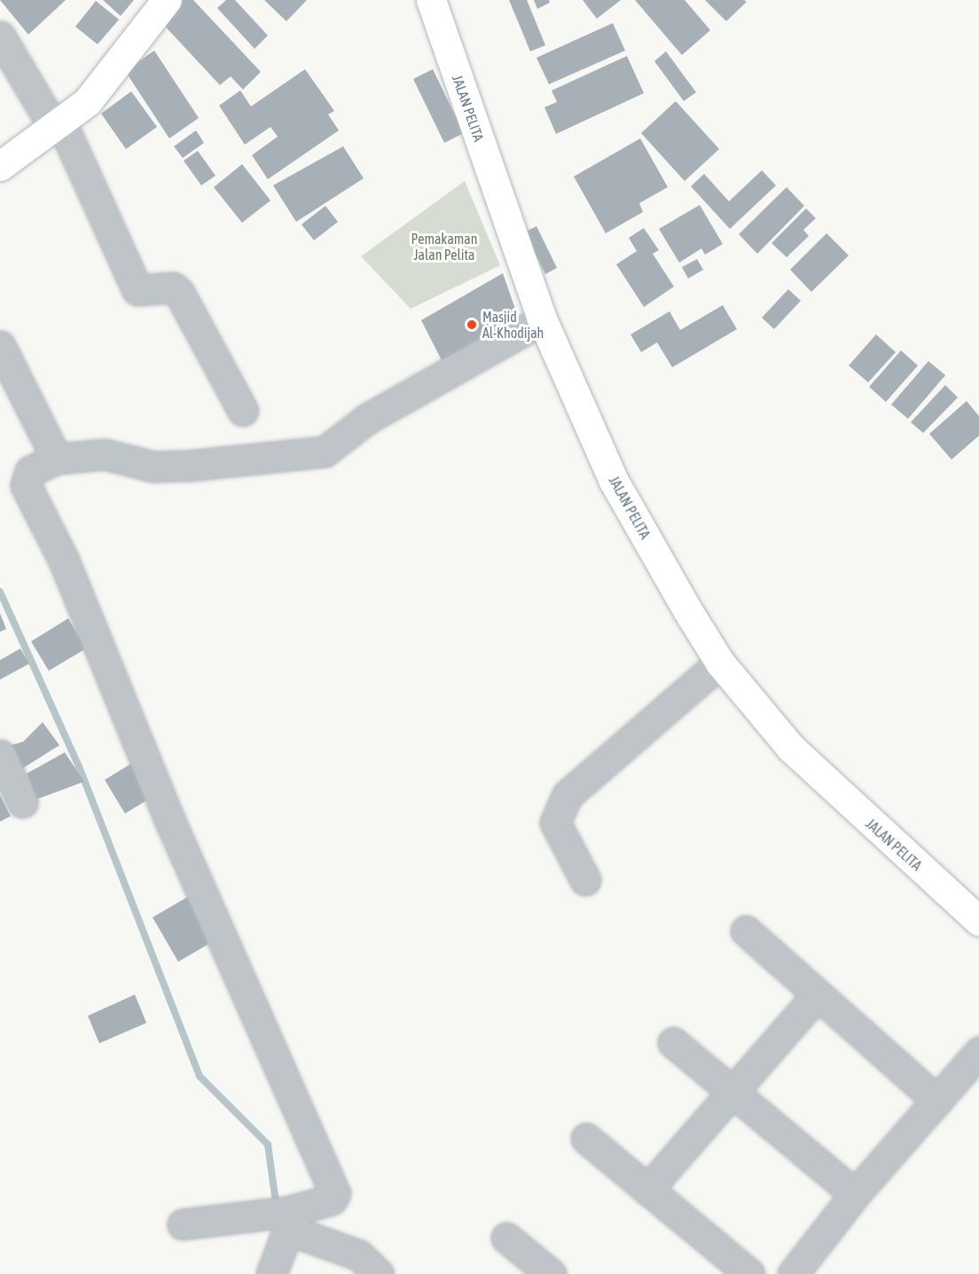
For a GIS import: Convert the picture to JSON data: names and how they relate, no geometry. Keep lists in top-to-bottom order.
{
  "streets": {
    "main road": ["JALAN PELITA"]
  },
  "parks": ["Pemakaman Jalan Pelita"],
  "places": ["Masjid Al-Khodijah"]
}
